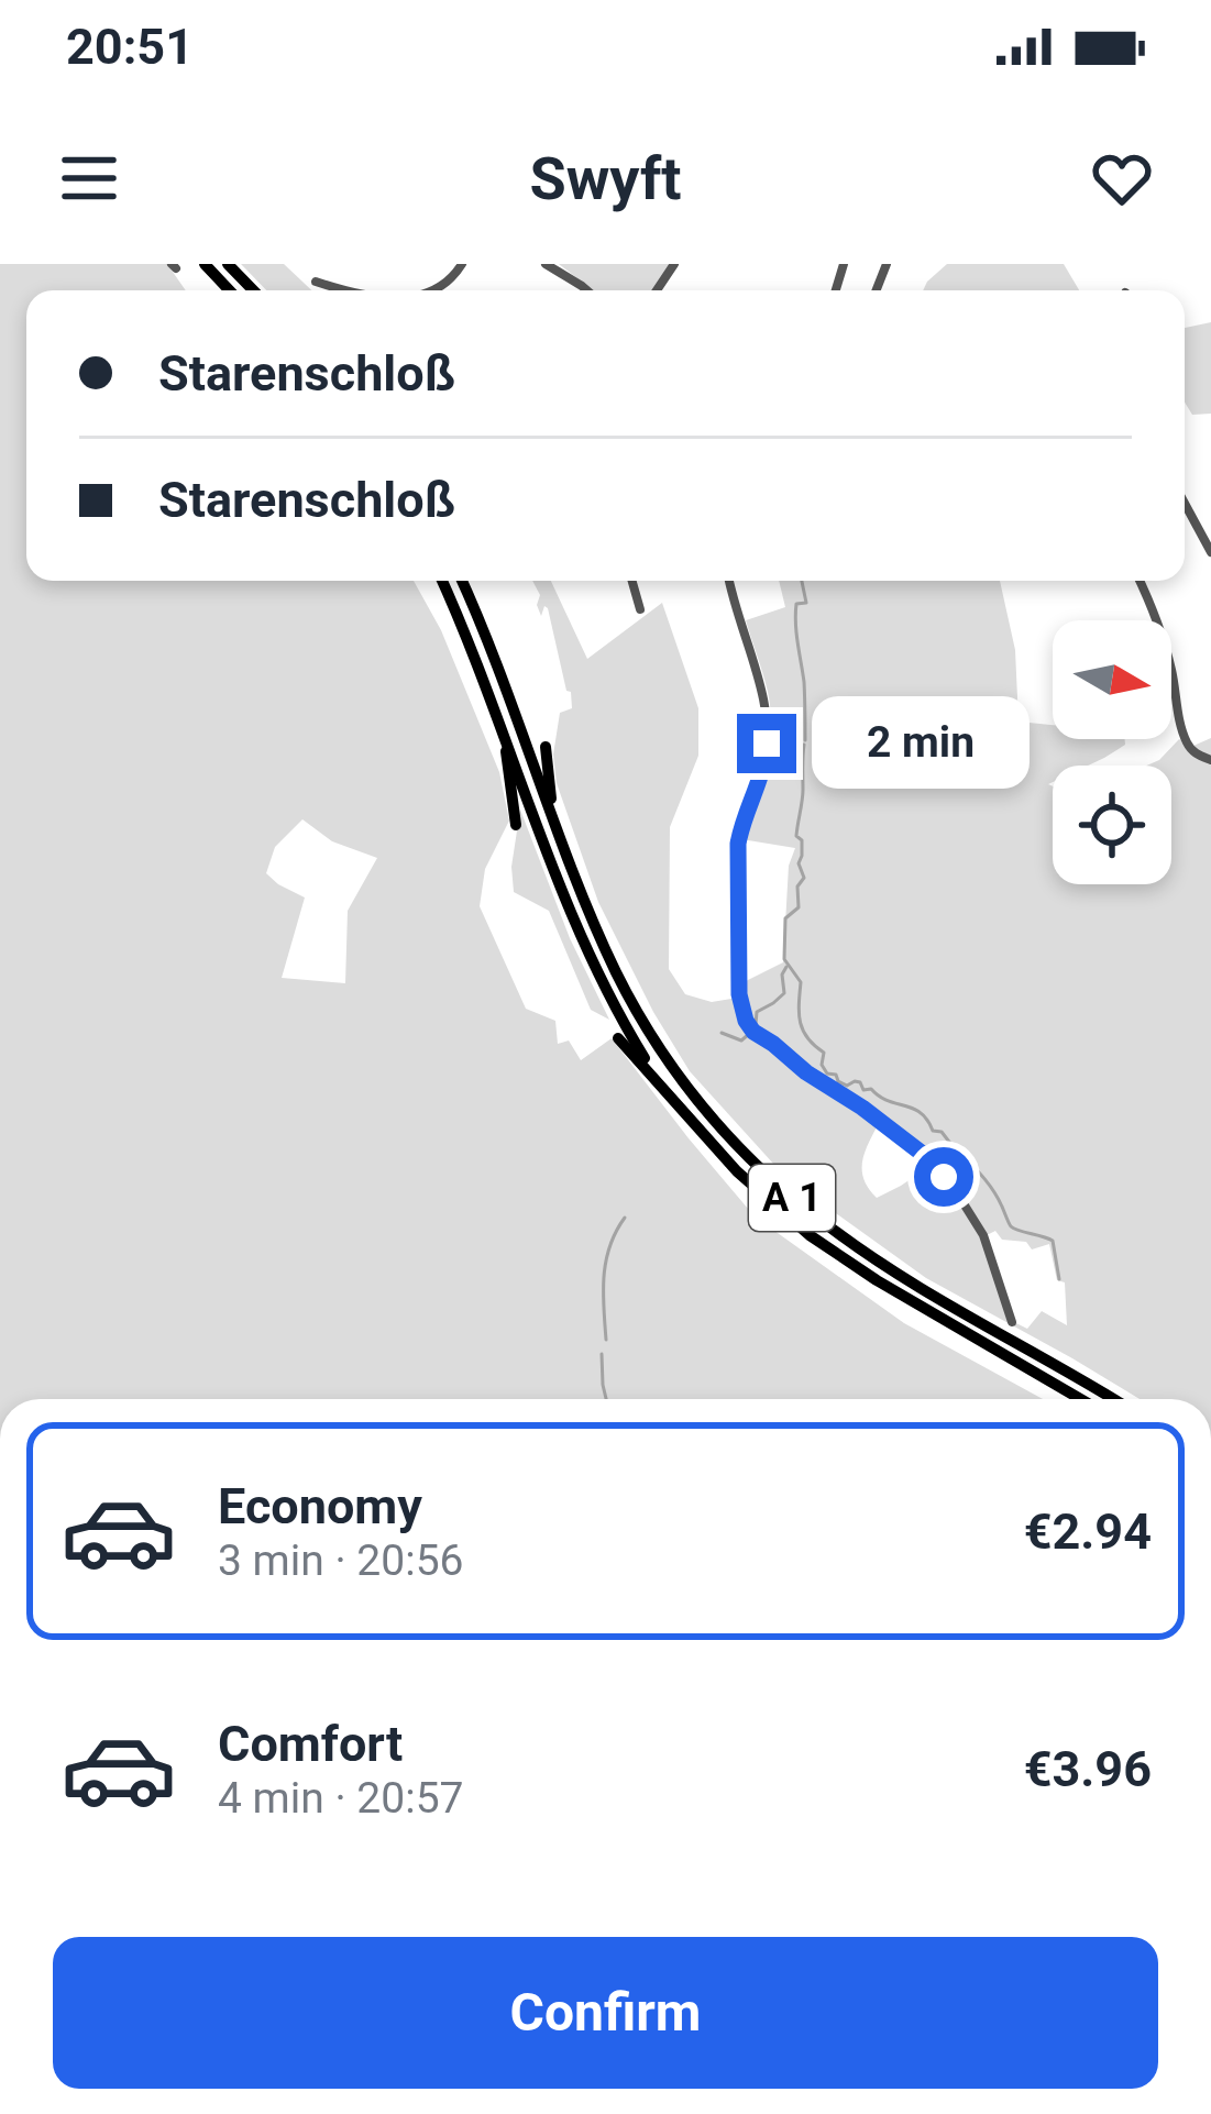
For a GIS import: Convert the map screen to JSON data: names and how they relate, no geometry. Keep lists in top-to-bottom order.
{
  "streets": {
    "highway": ["A 1"]
  },
  "north": "right",
  "page": {
    "status": "20:51",
    "header": "Swyft",
    "banner": ["Starenschloß", "Starenschloß"],
    "bubble": "2 min",
    "list": [
      {
        "name": "Economy",
        "note": "3 min · 20:56",
        "value": "€2.94"
      },
      {
        "name": "Comfort",
        "note": "4 min · 20:57",
        "value": "€3.96"
      }
    ],
    "buttons": "Confirm"
  }
}
